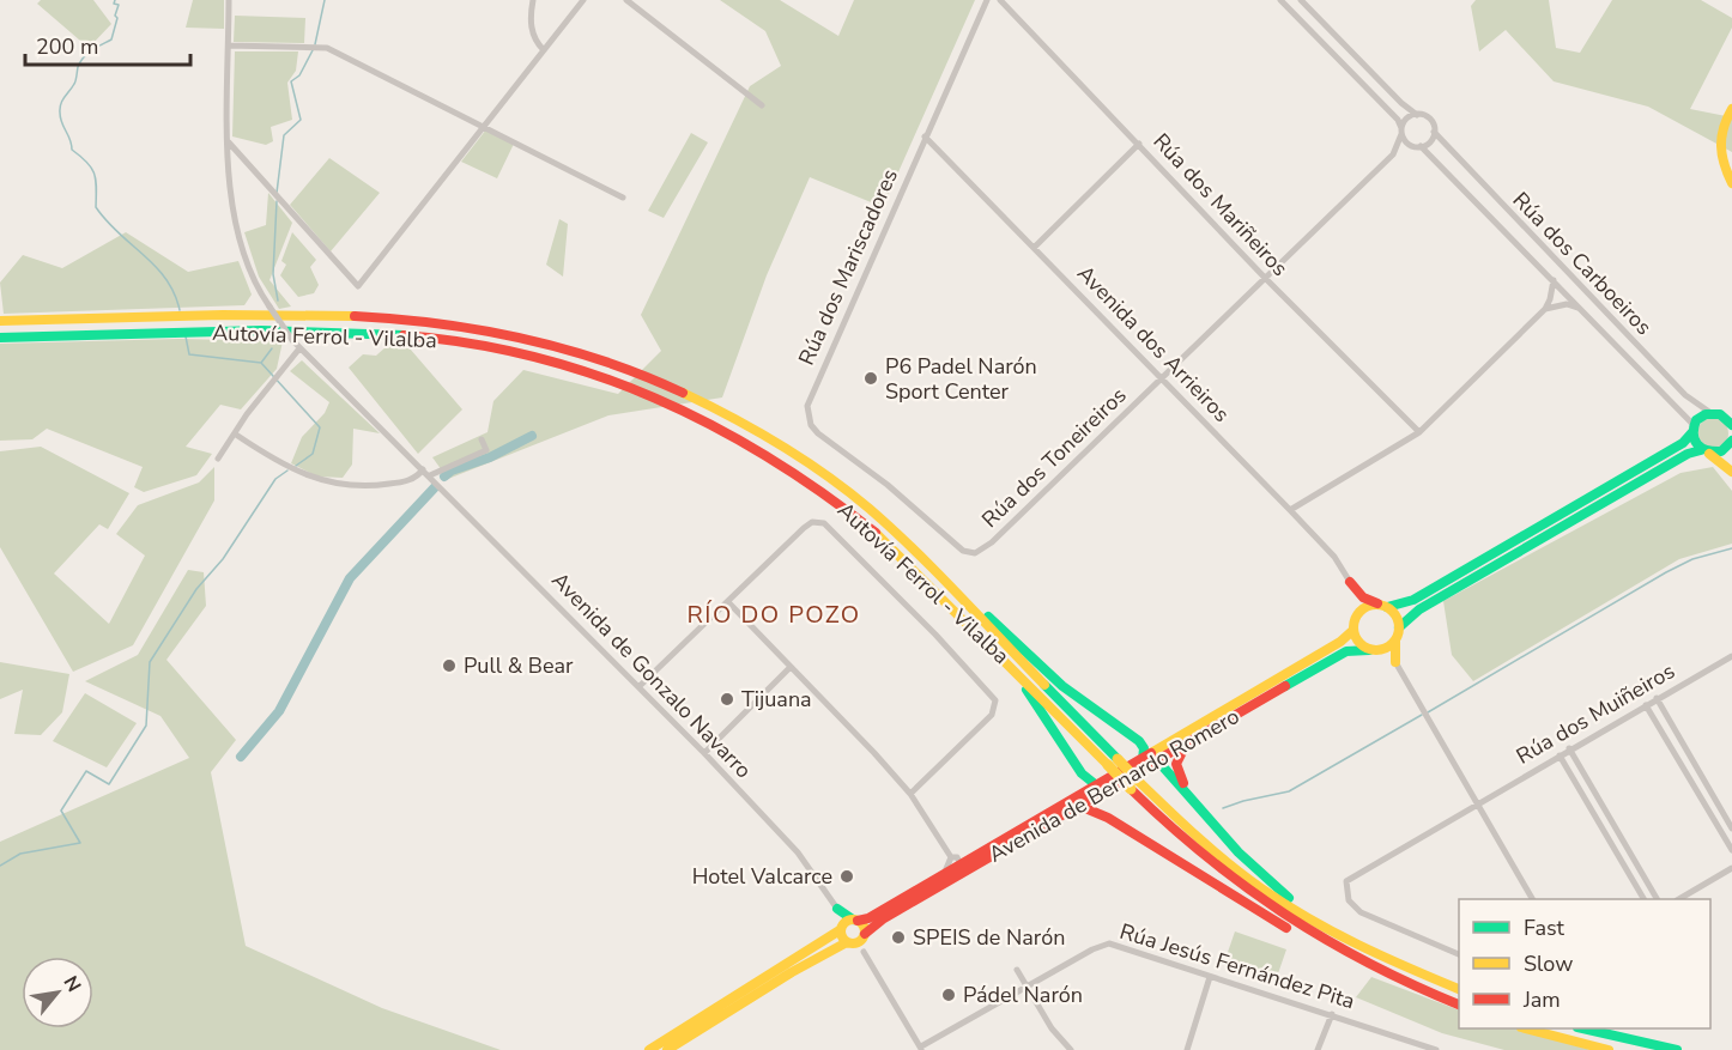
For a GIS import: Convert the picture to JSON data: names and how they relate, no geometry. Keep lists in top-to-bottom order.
{
  "streets": {
    "main road": ["Autovía Ferrol - Vilalba", "Avenida de Bernardo Romero"],
    "street": [
      "Rúa dos Mariñeiros",
      "Rúa dos Carboeiros",
      "Rúa dos Mariscadores",
      "Avenida dos Arrieiros",
      "Rúa dos Toneireiros",
      "Avenida de Gonzalo Navarro",
      "Rúa dos Muiñeiros",
      "Rúa Jesús Fernández Pita"
    ]
  },
  "crossings": [
    ["Rúa dos Mariscadores", "Avenida dos Arrieiros"],
    ["Rúa dos Mariscadores", "Rúa dos Toneireiros"],
    ["Autovía Ferrol - Vilalba", "Avenida de Bernardo Romero"],
    ["Avenida dos Arrieiros", "Rúa dos Toneireiros"]
  ],
  "districts": ["RÍO DO POZO"],
  "places": [
    "P6 Padel Narón Sport Center",
    "Pull & Bear",
    "Tijuana",
    "Hotel Valcarce",
    "SPEIS de Narón",
    "Pádel Narón"
  ],
  "legend": ["Fast", "Slow", "Jam"],
  "scale_bar": "200 m",
  "north": "top right"
}
